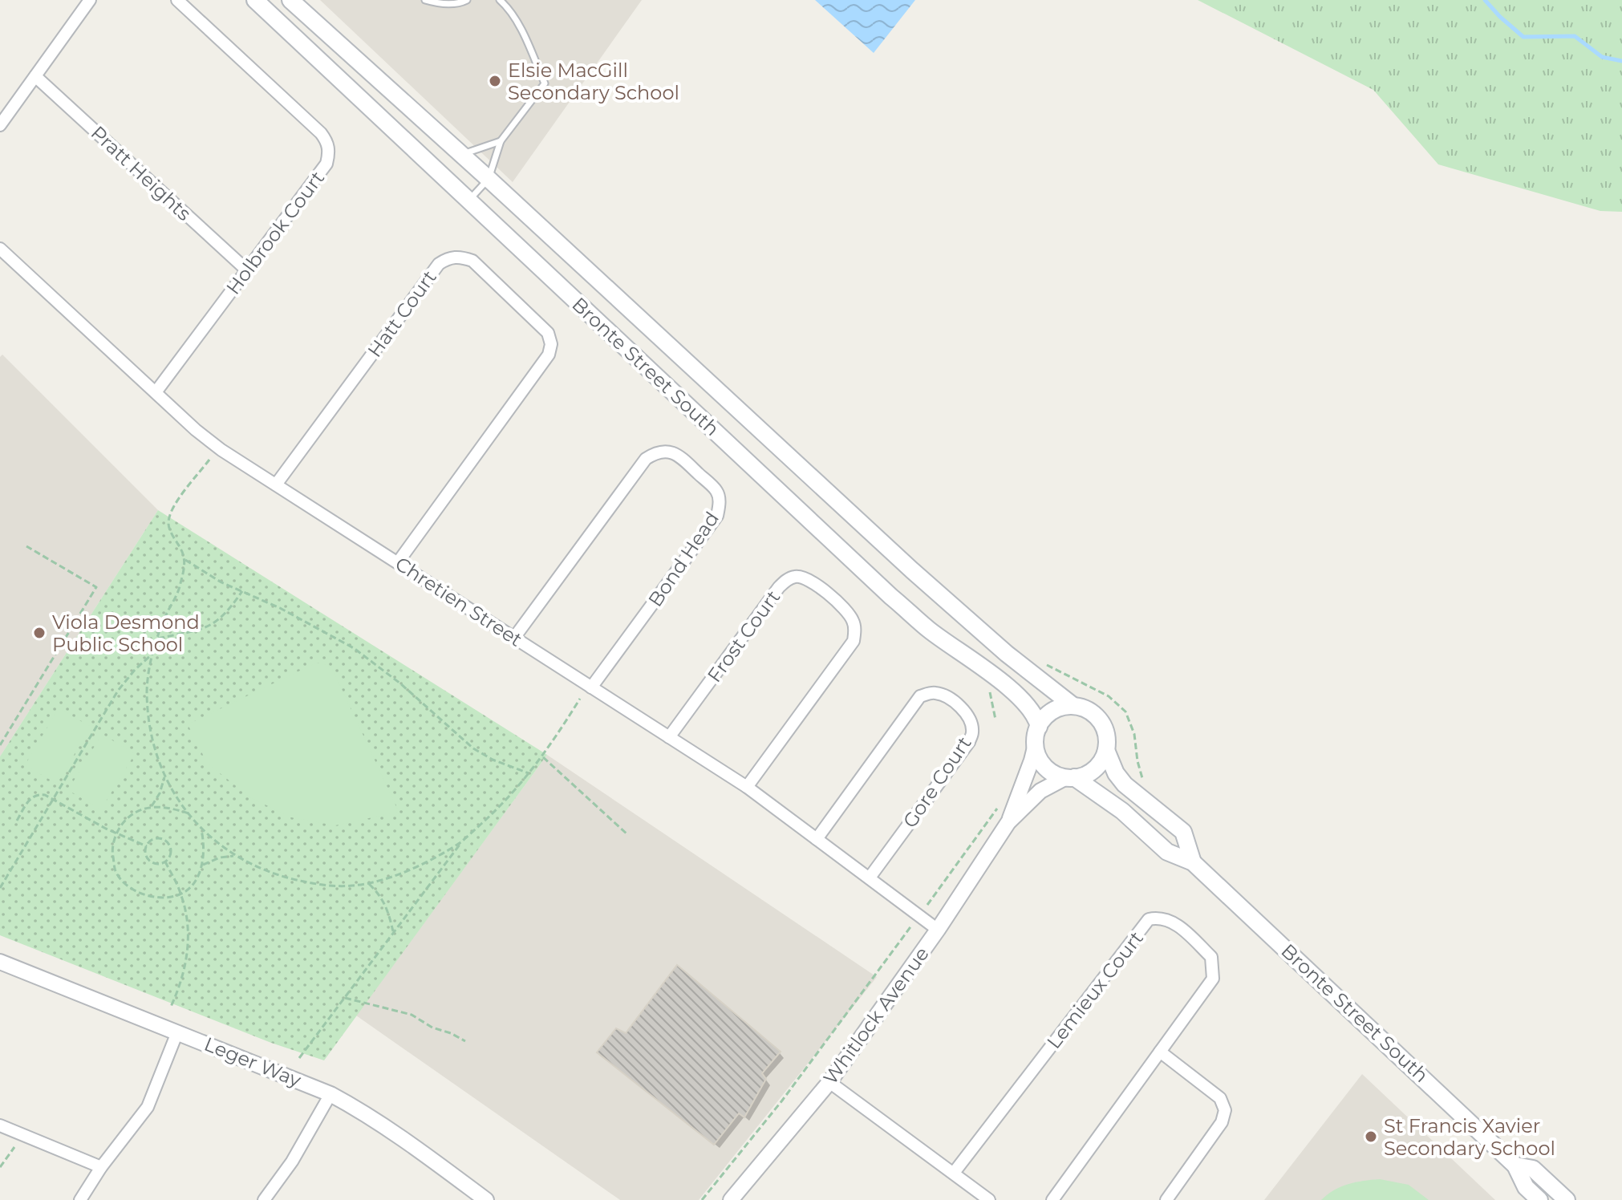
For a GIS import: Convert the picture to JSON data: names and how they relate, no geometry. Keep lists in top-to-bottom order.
{
  "streets": {
    "main road": ["Bronte Street South"],
    "street": [
      "Pratt Heights",
      "Holbrook Court",
      "Hatt Court",
      "Bond Head",
      "Chretien Street",
      "Frost Court",
      "Gore Court",
      "Lemieux Court",
      "Whitlock Avenue",
      "Leger Way"
    ]
  },
  "crossings": [
    ["Pratt Heights", "Holbrook Court"],
    ["Holbrook Court", "Chretien Street"],
    ["Hatt Court", "Chretien Street"],
    ["Bronte Street South", "Whitlock Avenue"],
    ["Bond Head", "Chretien Street"],
    ["Chretien Street", "Frost Court"],
    ["Chretien Street", "Gore Court"],
    ["Chretien Street", "Whitlock Avenue"]
  ],
  "places": ["Elsie MacGill Secondary School", "Viola Desmond Public School", "St Francis Xavier Secondary School"]
}
